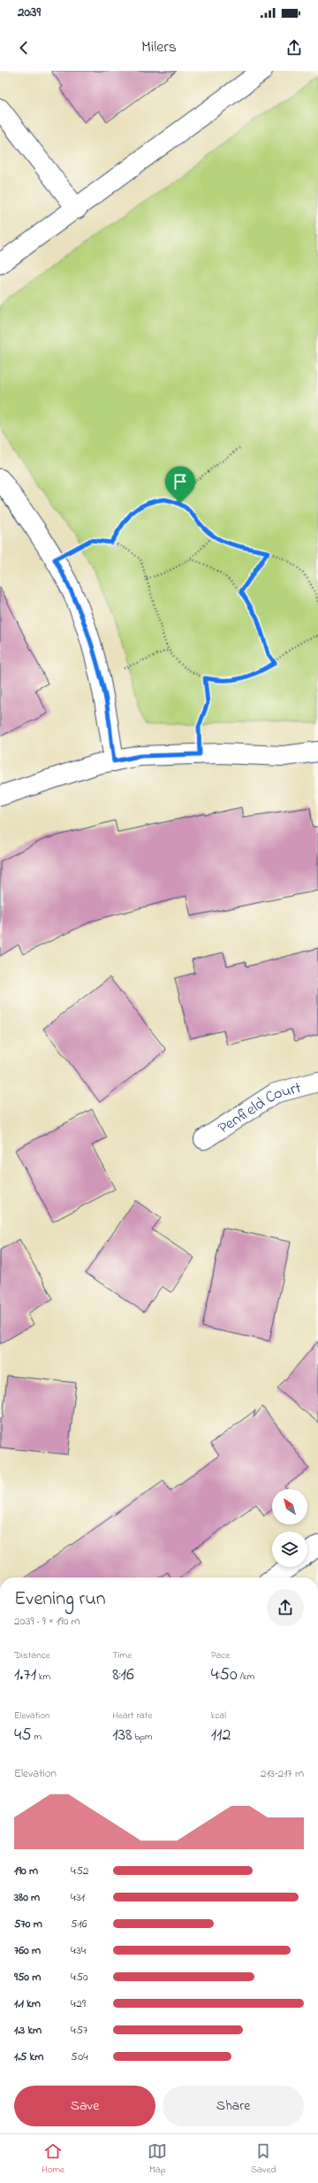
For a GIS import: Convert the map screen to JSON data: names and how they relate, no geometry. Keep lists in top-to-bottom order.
{
  "streets": {
    "street": ["Penfield Court"]
  },
  "north": "top left",
  "page": {
    "status": "20:39",
    "header": "Milers",
    "heading": ["Evening run", "20:39 · 9 × 190 m"],
    "stats": [
      ["Distance", "1.71 km"],
      ["Time", "8:16"],
      ["Pace", "4:50 /km"],
      ["Elevation", "45 m"],
      ["Heart rate", "138 bpm"],
      ["kcal", "112"]
    ],
    "chart": ["Elevation", "213–217 m"],
    "list": [
      {
        "name": "190 m",
        "note": "4:52"
      },
      {
        "name": "380 m",
        "note": "4:31"
      },
      {
        "name": "570 m",
        "note": "5:16"
      },
      {
        "name": "760 m",
        "note": "4:34"
      },
      {
        "name": "950 m",
        "note": "4:50"
      },
      {
        "name": "1.1 km",
        "note": "4:29"
      },
      {
        "name": "1.3 km",
        "note": "4:57"
      },
      {
        "name": "1.5 km",
        "note": "5:04"
      }
    ],
    "buttons": ["Save", "Share"],
    "tabs": ["Home", "Map", "Saved"]
  }
}
